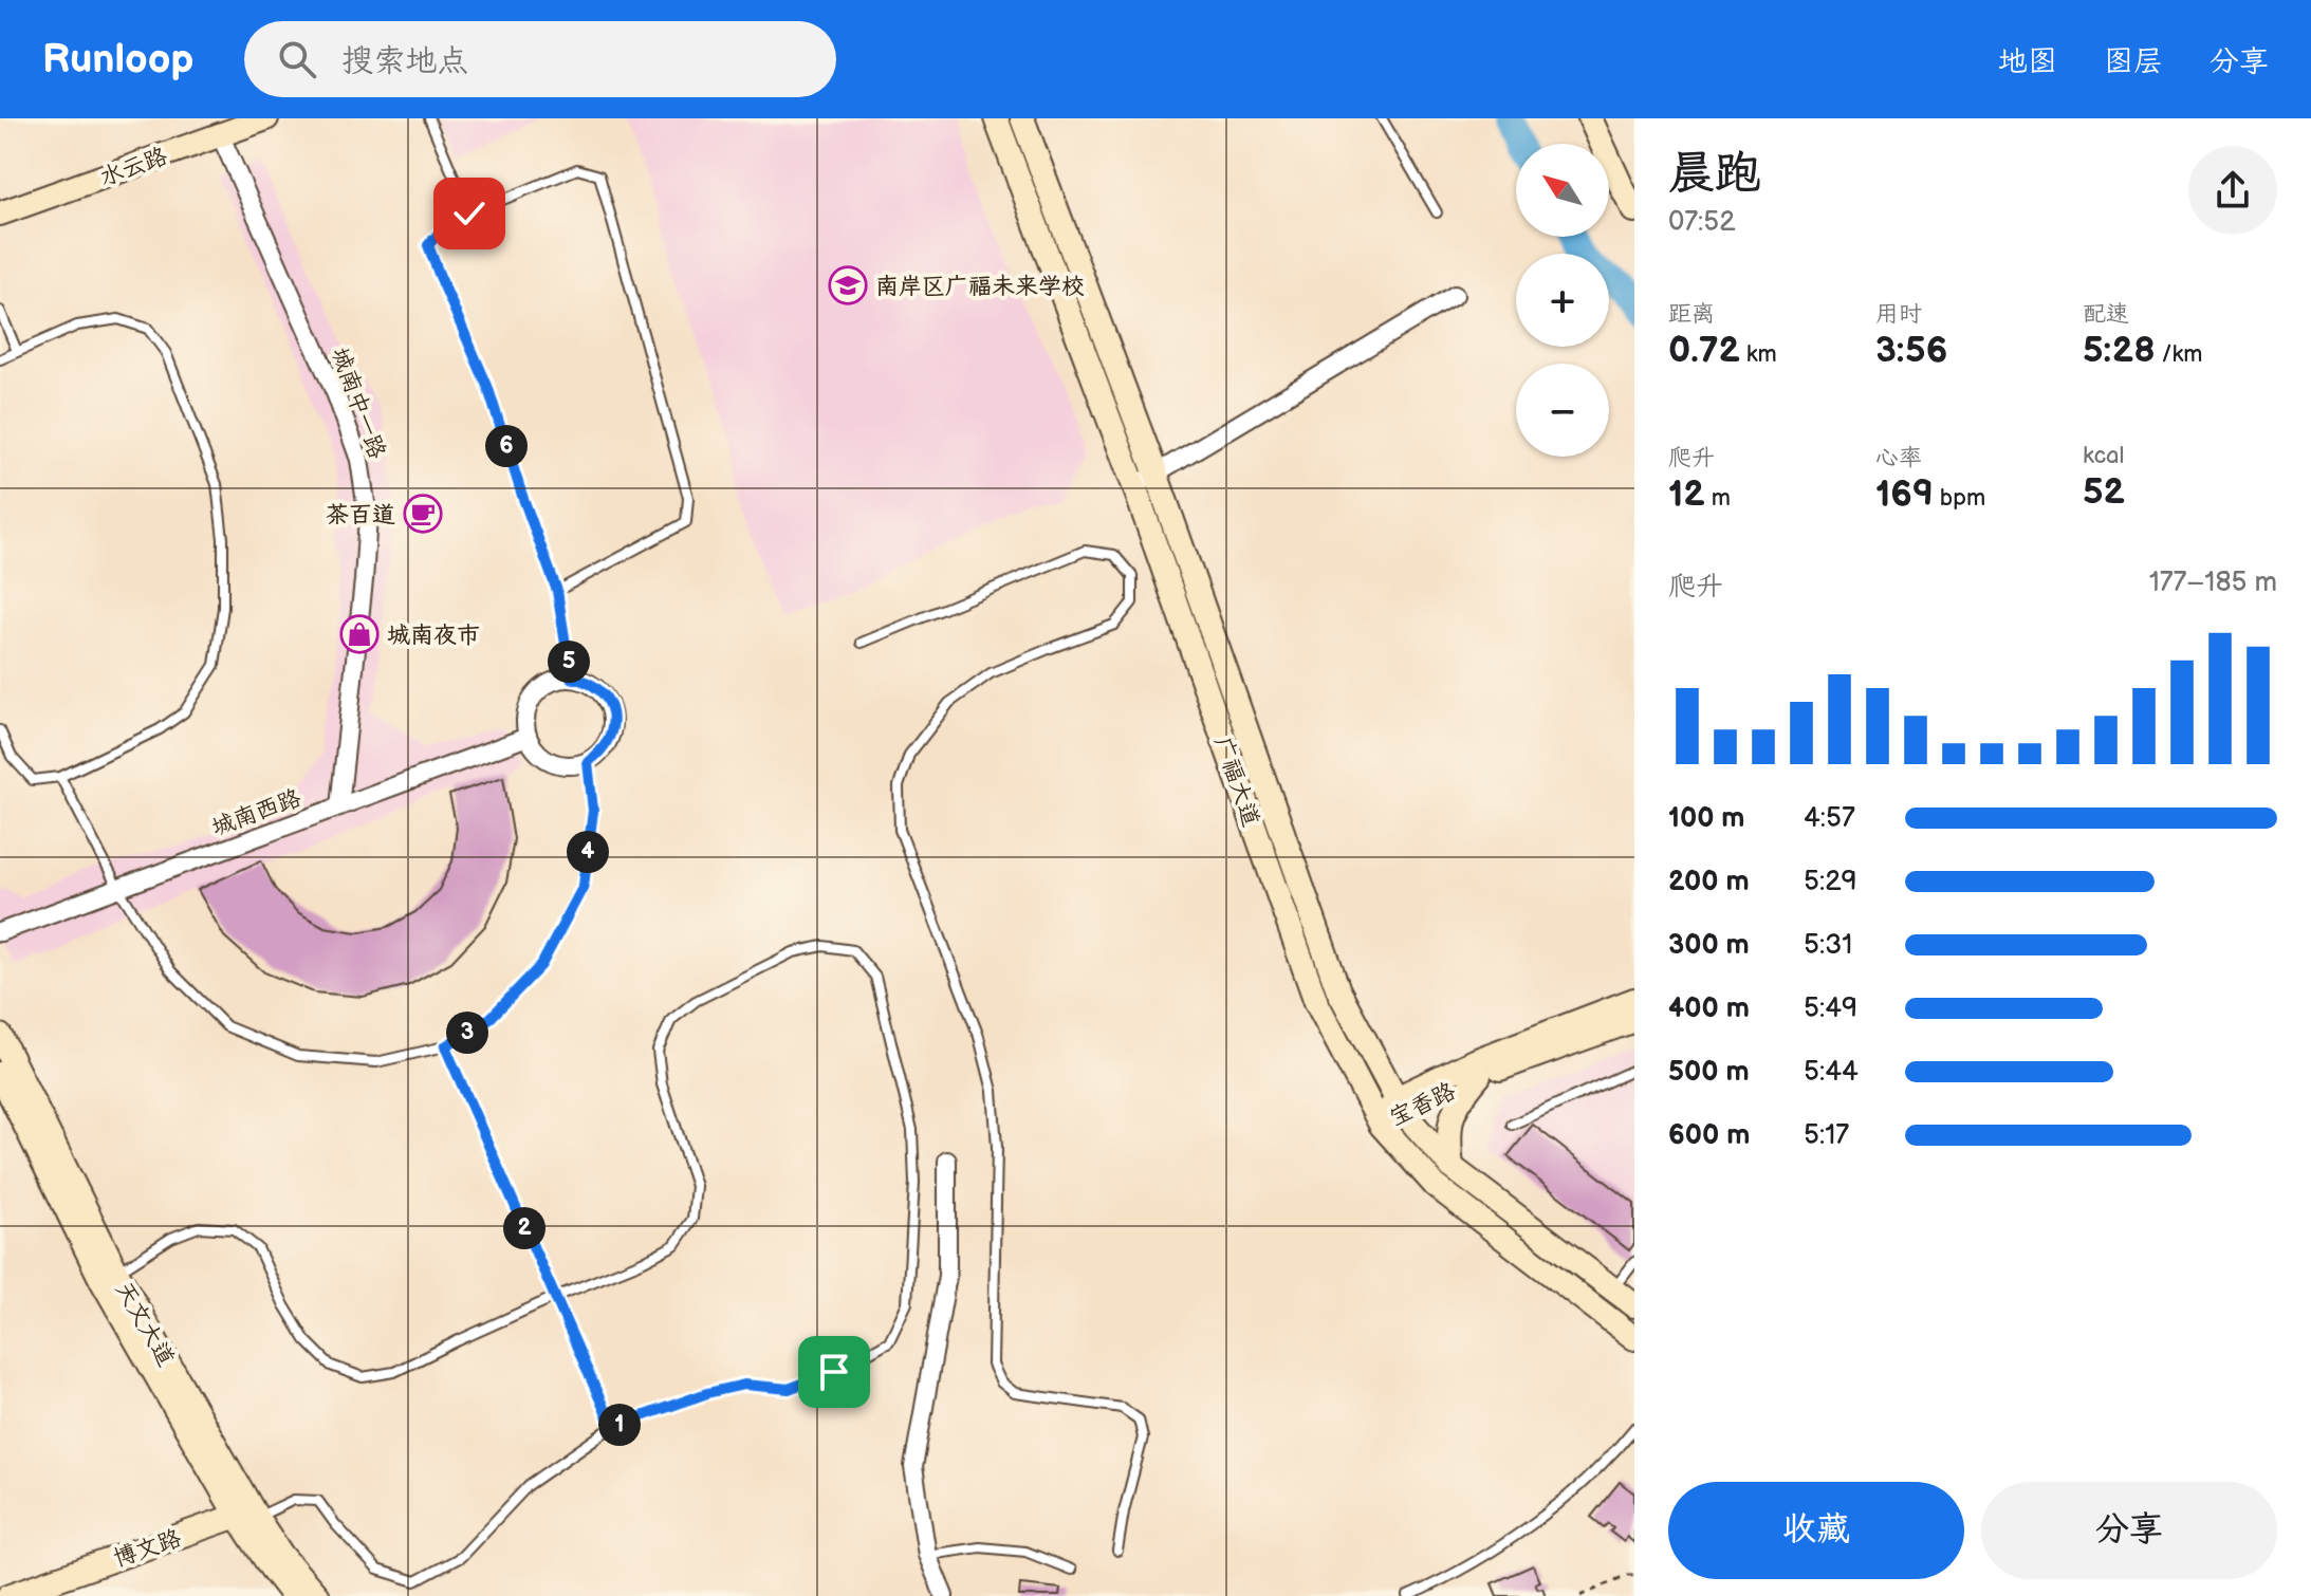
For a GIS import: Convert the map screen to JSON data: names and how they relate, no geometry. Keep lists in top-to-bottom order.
{
  "streets": {
    "main road": [
      "水云路",
      "广福大道",
      "宝香路",
      "天文大道",
      "博文路"
    ],
    "street": ["城南中一路", "城南西路"]
  },
  "crossings": [
    ["水云路", "城南中一路"],
    ["城南中一路", "城南西路"],
    ["广福大道", "宝香路"],
    ["天文大道", "博文路"]
  ],
  "places": {
    "school or university": ["南岸区广福未来学校"],
    "cafe": ["茶百道"],
    "shop": ["城南夜市"]
  },
  "north": "top left",
  "page": {
    "header": "Runloop",
    "search": "搜索地点",
    "nav": ["地图", "图层", "分享"],
    "heading": ["晨跑", "07:52"],
    "map_buttons": ["+", "−"],
    "stats": [
      ["距离", "0.72 km"],
      ["用时", "3:56"],
      ["配速", "5:28 /km"],
      ["爬升", "12 m"],
      ["心率", "169 bpm"],
      ["kcal", "52"]
    ],
    "pins": [
      "6",
      "5",
      "4",
      "3",
      "2",
      "1"
    ],
    "chart": ["爬升", "177–185 m"],
    "list": [
      {
        "name": "100 m",
        "note": "4:57"
      },
      {
        "name": "200 m",
        "note": "5:29"
      },
      {
        "name": "300 m",
        "note": "5:31"
      },
      {
        "name": "400 m",
        "note": "5:49"
      },
      {
        "name": "500 m",
        "note": "5:44"
      },
      {
        "name": "600 m",
        "note": "5:17"
      }
    ],
    "buttons": ["收藏", "分享"]
  }
}
